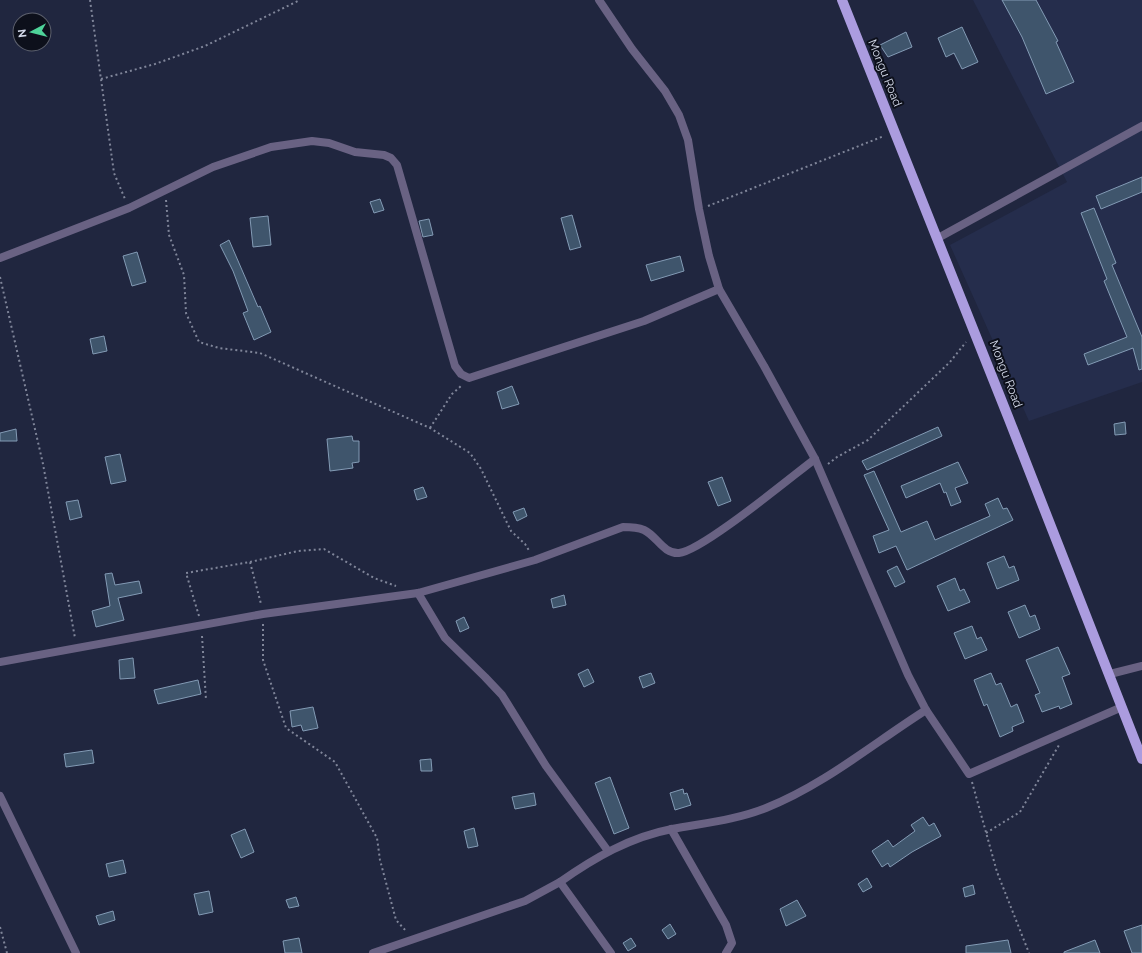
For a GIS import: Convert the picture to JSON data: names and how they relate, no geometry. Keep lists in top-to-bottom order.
{
  "streets": {
    "main road": ["Mongu Road"]
  },
  "north": "left"
}
